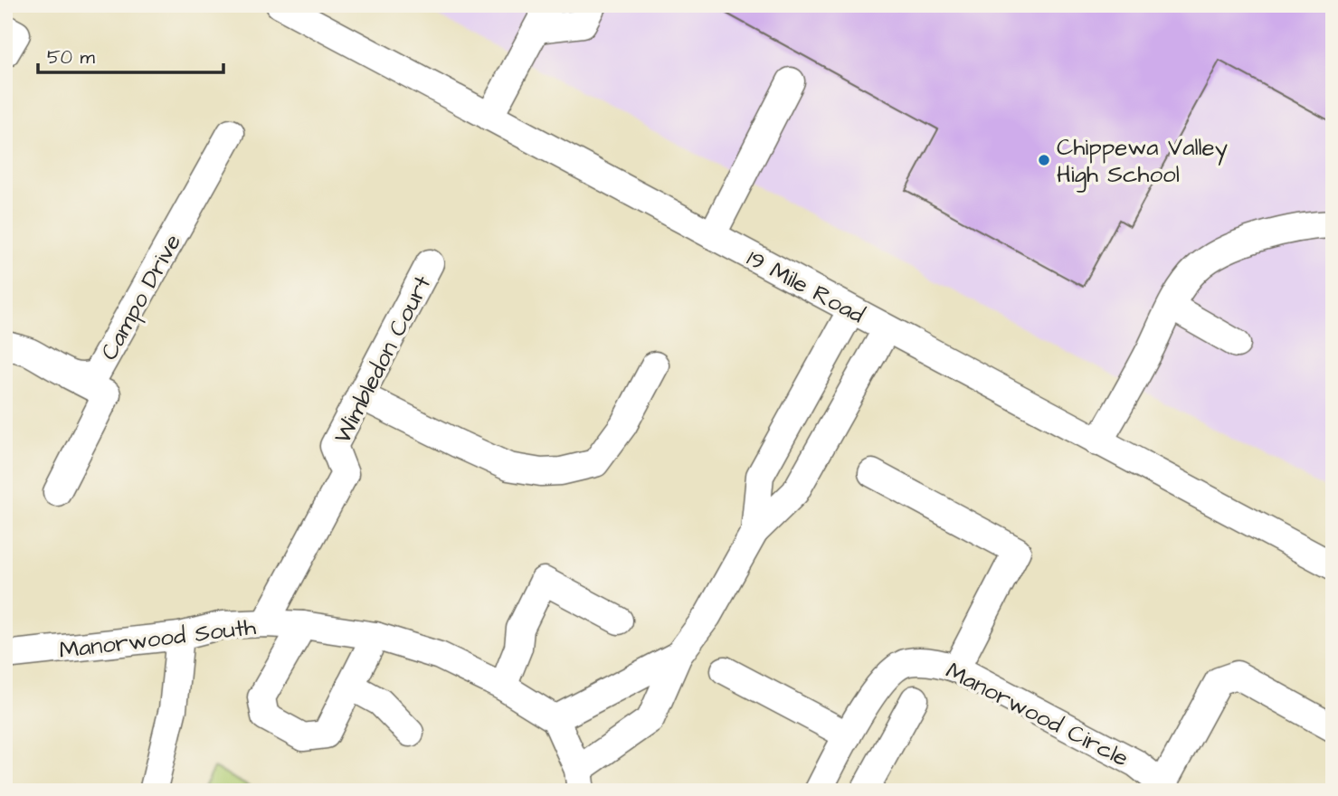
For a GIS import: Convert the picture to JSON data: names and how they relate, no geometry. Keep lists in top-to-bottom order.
{
  "streets": {
    "street": [
      "19 Mile Road",
      "Campo Drive",
      "Wimbledon Court",
      "Manorwood South",
      "Manorwood Circle"
    ]
  },
  "crossings": [
    ["Wimbledon Court", "Manorwood South"]
  ],
  "places": ["Chippewa Valley High School"],
  "scale_bar": "50 m"
}
